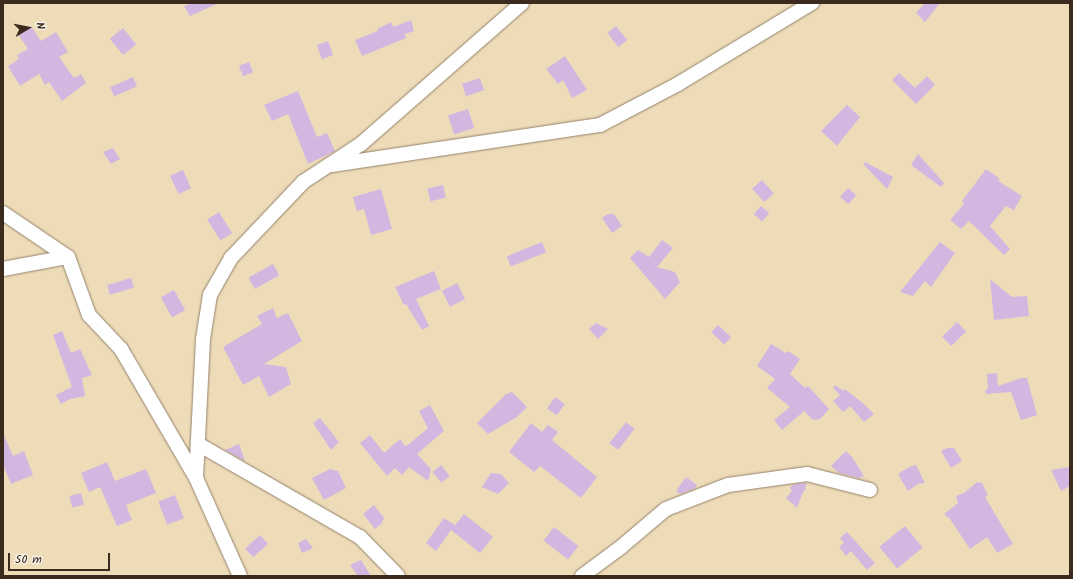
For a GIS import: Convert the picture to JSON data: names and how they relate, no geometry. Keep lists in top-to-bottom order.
{
  "scale_bar": "50 m",
  "north": "right"
}
